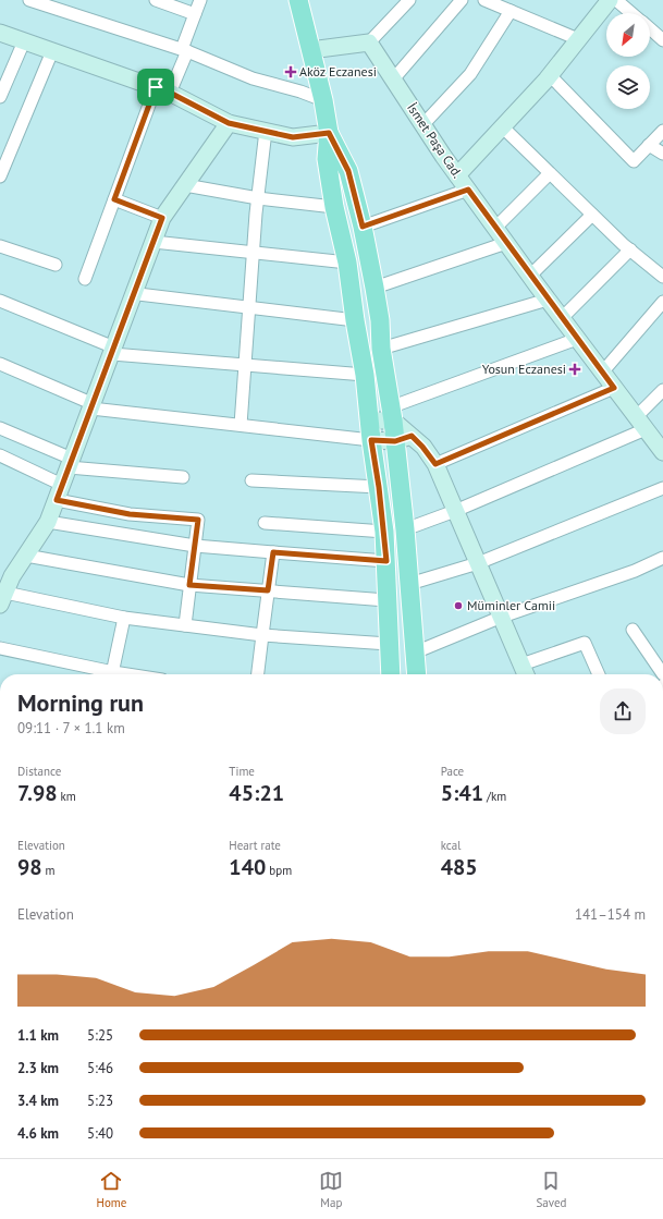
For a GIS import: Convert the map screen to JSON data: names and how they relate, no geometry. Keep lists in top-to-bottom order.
{
  "streets": {
    "street": ["İsmet Paşa Cad."]
  },
  "places": {
    "health": ["Aköz Eczanesi", "Yosun Eczanesi"],
    "other": ["Müminler Camii"]
  },
  "north": "bottom left",
  "page": {
    "heading": ["Morning run", "09:11 · 7 × 1.1 km"],
    "stats": [
      ["Distance", "7.98 km"],
      ["Time", "45:21"],
      ["Pace", "5:41 /km"],
      ["Elevation", "98 m"],
      ["Heart rate", "140 bpm"],
      ["kcal", "485"]
    ],
    "chart": ["Elevation", "141–154 m"],
    "list": [
      {
        "name": "1.1 km",
        "note": "5:25"
      },
      {
        "name": "2.3 km",
        "note": "5:46"
      },
      {
        "name": "3.4 km",
        "note": "5:23"
      },
      {
        "name": "4.6 km",
        "note": "5:40"
      }
    ],
    "tabs": ["Home", "Map", "Saved"]
  }
}
